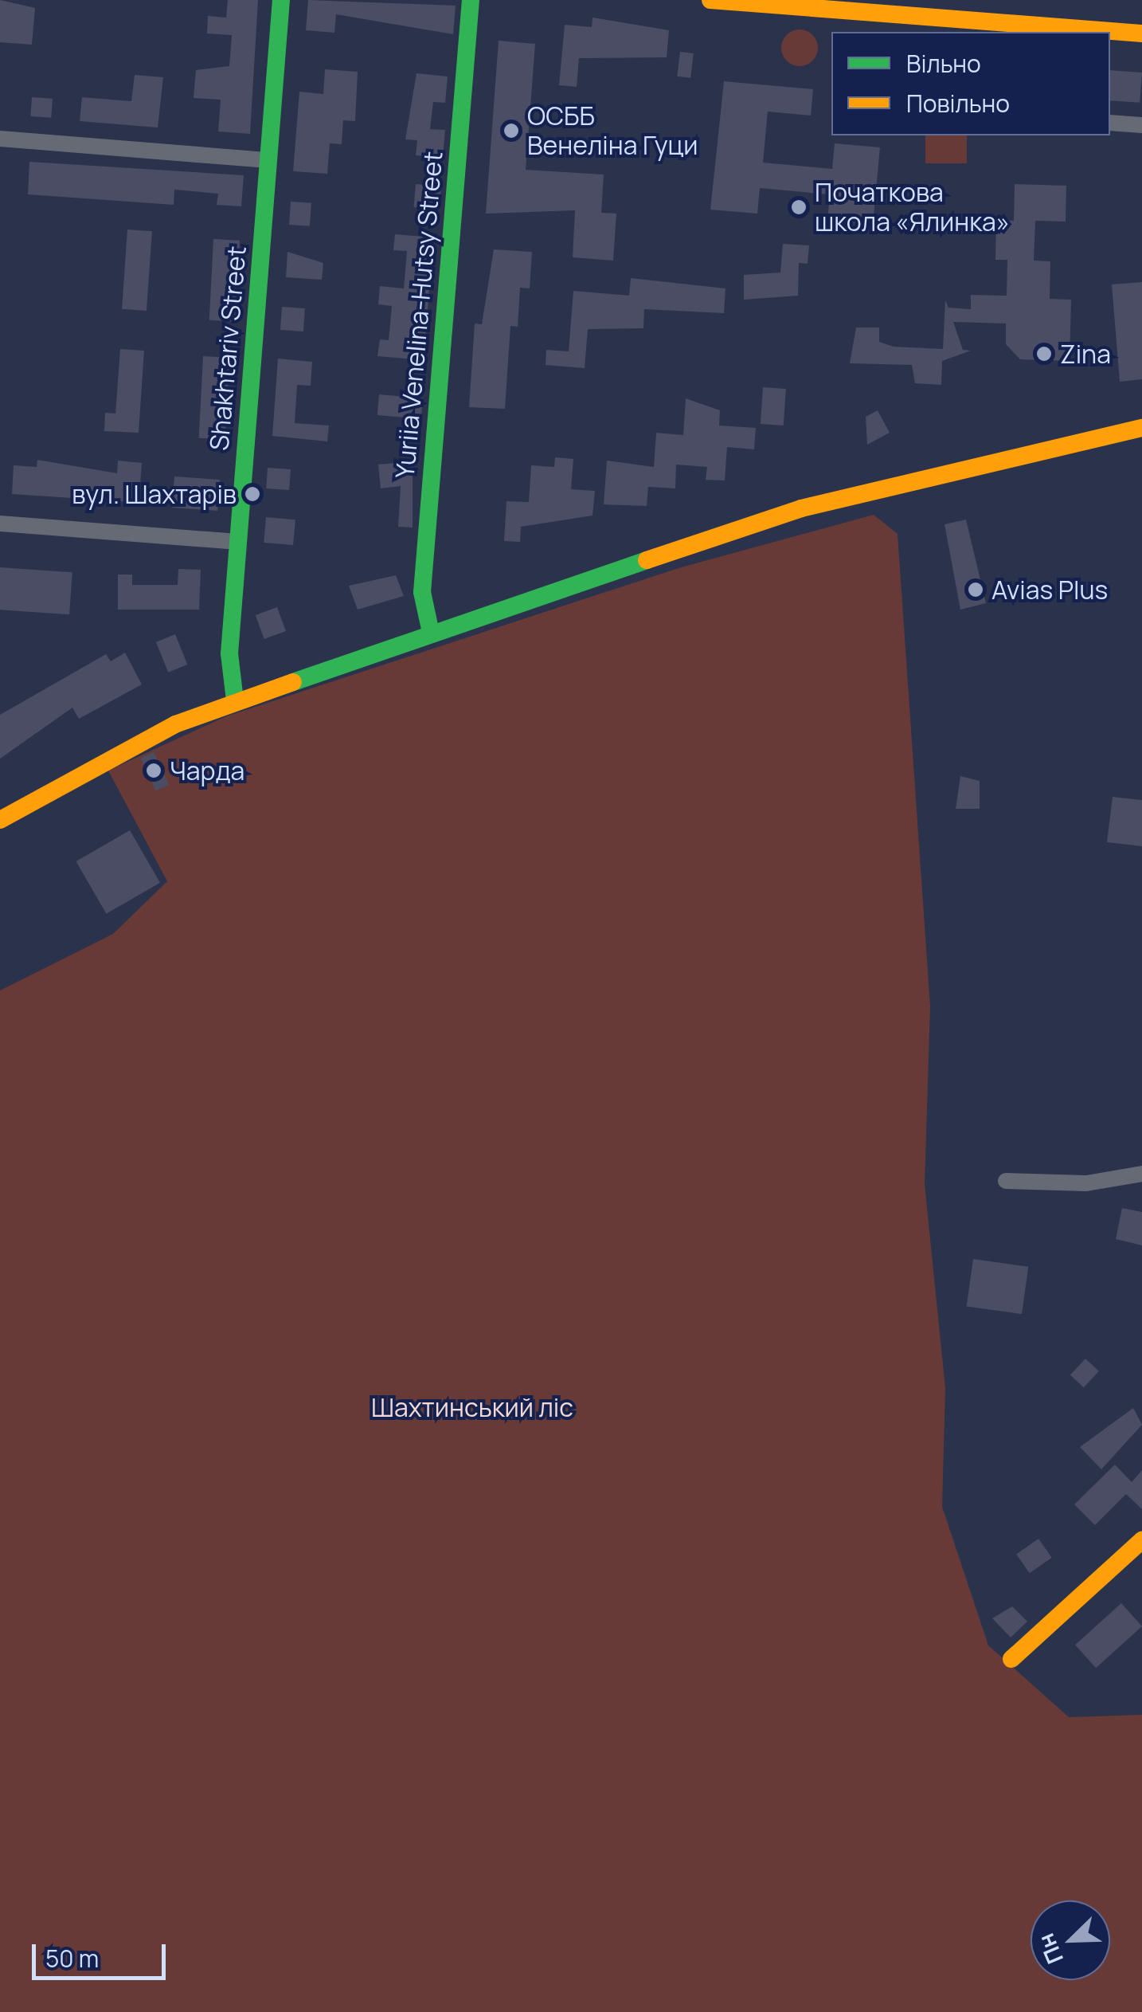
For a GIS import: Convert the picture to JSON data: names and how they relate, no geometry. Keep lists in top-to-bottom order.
{
  "streets": {
    "street": ["Yuriia Venelina-Hutsy Street", "Shakhtariv Street"]
  },
  "parks": ["Шахтинський ліс"],
  "places": [
    "ОСББ Венеліна Гуци",
    "Початкова школа «Ялинка»",
    "Zina",
    "вул. Шахтарів",
    "Avias Plus",
    "Чарда"
  ],
  "legend": ["Вільно", "Повільно"],
  "scale_bar": "50 m",
  "north": "bottom left"
}
